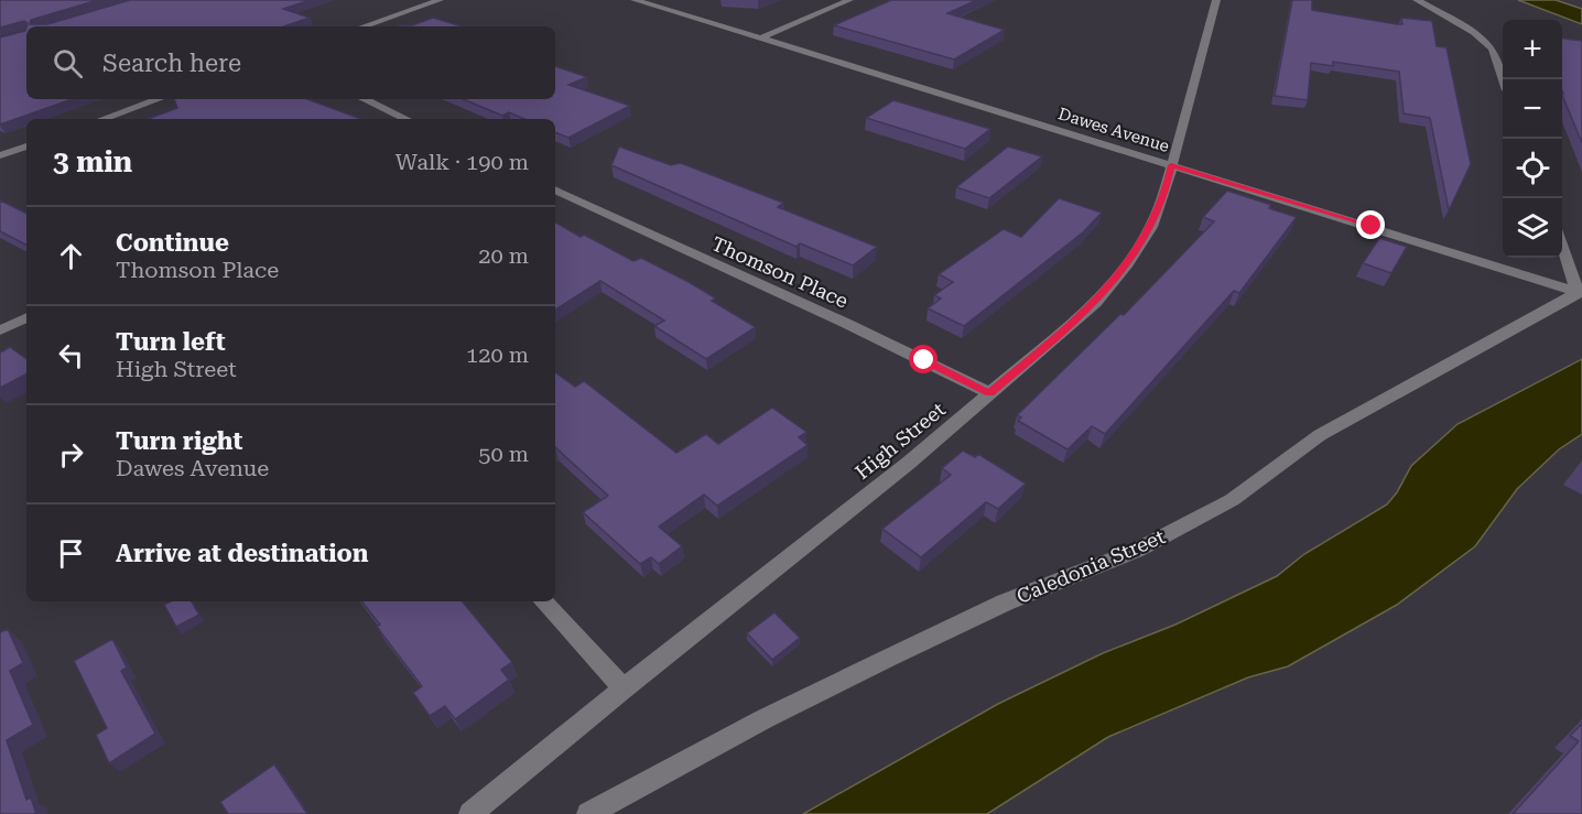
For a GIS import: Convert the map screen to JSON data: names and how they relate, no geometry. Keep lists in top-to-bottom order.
{
  "streets": {
    "street": [
      "Dawes Avenue",
      "Thomson Place",
      "High Street",
      "Caledonia Street"
    ]
  },
  "crossings": [
    ["Dawes Avenue", "High Street"],
    ["Dawes Avenue", "Caledonia Street"],
    ["Thomson Place", "High Street"]
  ],
  "page": {
    "map_buttons": ["+", "−"],
    "search": "Search here",
    "heading": ["3 min", "Walk · 190 m"],
    "list": [
      ["Continue", "Thomson Place", "20 m"],
      ["Turn left", "High Street", "120 m"],
      ["Turn right", "Dawes Avenue", "50 m"],
      "Arrive at destination"
    ]
  }
}
